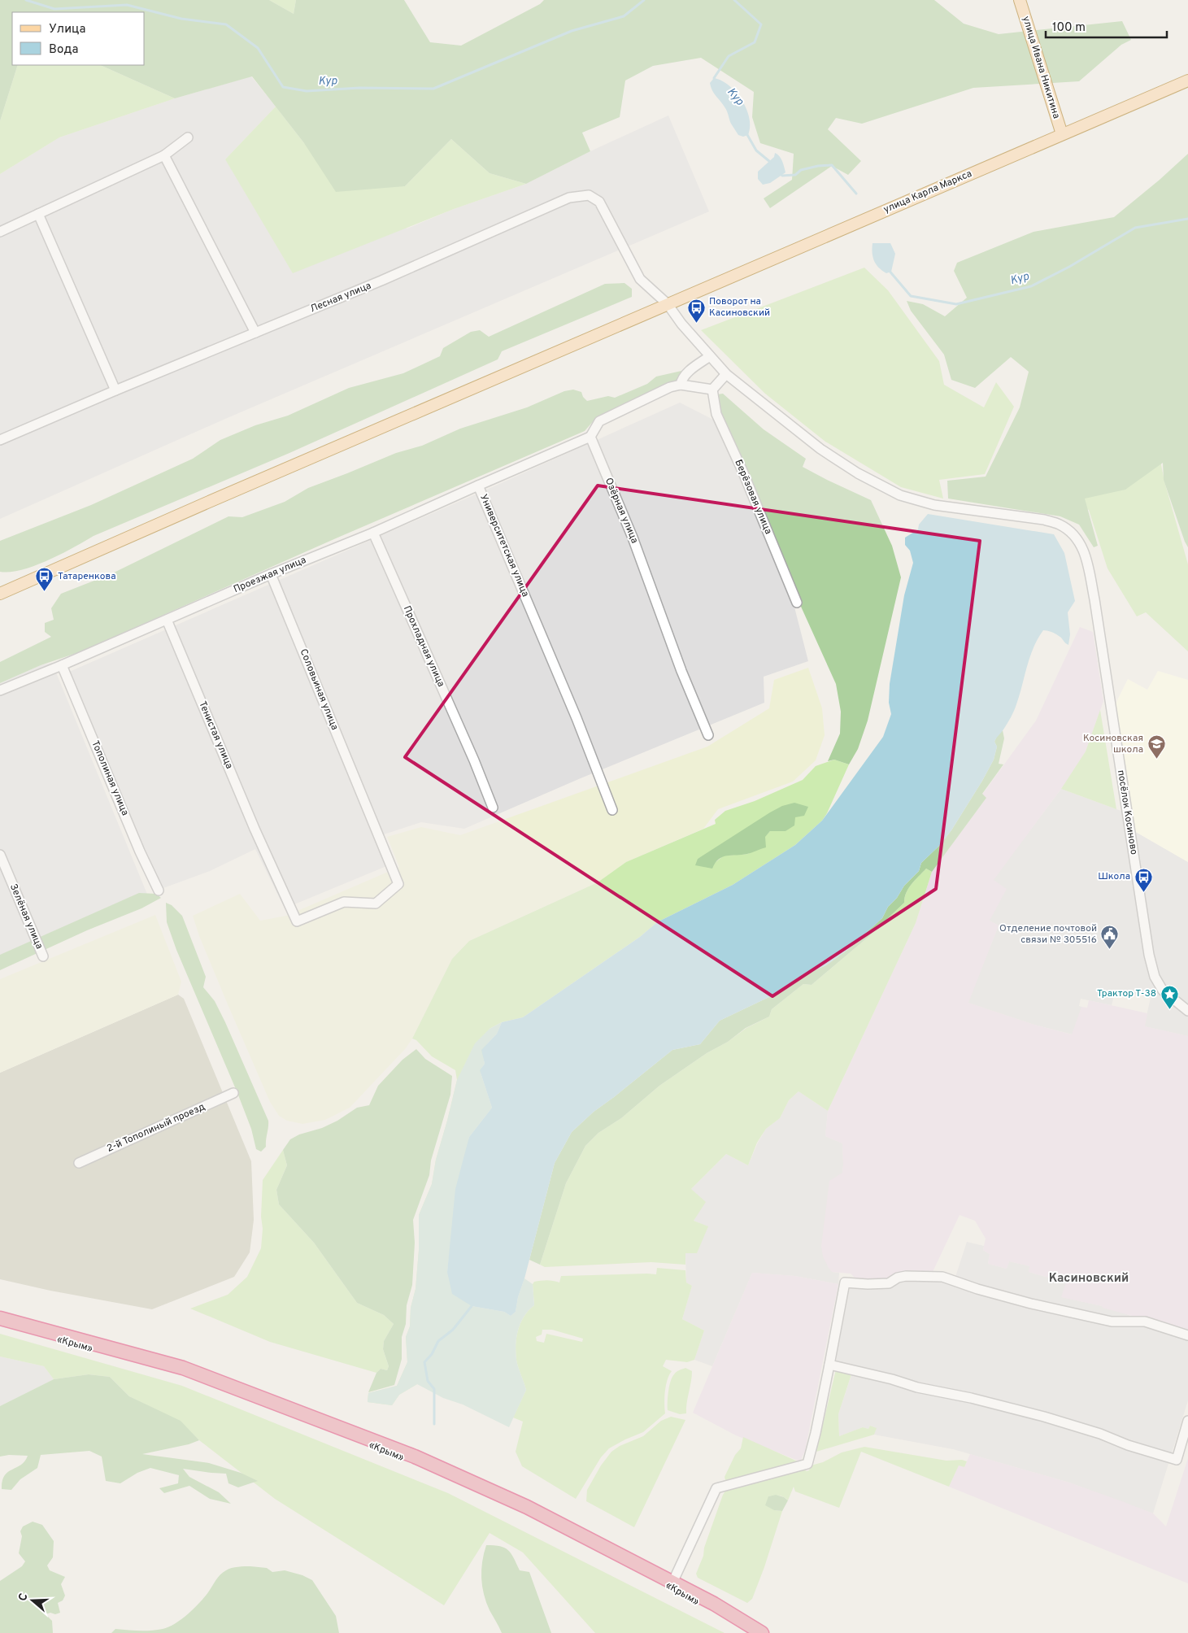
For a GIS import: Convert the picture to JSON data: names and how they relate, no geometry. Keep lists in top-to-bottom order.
{
  "streets": {
    "highway": ["«Крым»"],
    "main road": ["улица Ивана Никитина", "улица Карла Маркса"],
    "street": [
      "Лесная улица",
      "Берёзовая улица",
      "Озёрная улица",
      "Университетская улица",
      "Проезжая улица",
      "Прохладная улица",
      "Соловьиная улица",
      "Тенистая улица",
      "Тополиная улица",
      "посёлок Косиново",
      "Зелёная улица",
      "2-й Тополиный проезд"
    ]
  },
  "crossings": [
    ["улица Ивана Никитина", "улица Карла Маркса"],
    ["улица Карла Маркса", "Лесная улица"],
    ["Лесная улица", "посёлок Косиново"],
    ["Озёрная улица", "Университетская улица"],
    ["Университетская улица", "Проезжая улица"],
    ["Проезжая улица", "Прохладная улица"],
    ["Проезжая улица", "Соловьиная улица"],
    ["Проезжая улица", "Тенистая улица"],
    ["Проезжая улица", "Тополиная улица"],
    ["Соловьиная улица", "Тенистая улица"]
  ],
  "districts": ["Касиновский"],
  "water": ["Кур"],
  "places": {
    "bus stop": ["Поворот на Касиновский", "Татаренкова", "Школа"],
    "school or university": ["Косиновская школа"],
    "public building": ["Отделение почтовой связи № 305516"],
    "place": ["Трактор Т-38"]
  },
  "legend": ["Улица", "Вода"],
  "scale_bar": "100 m",
  "north": "left"
}
